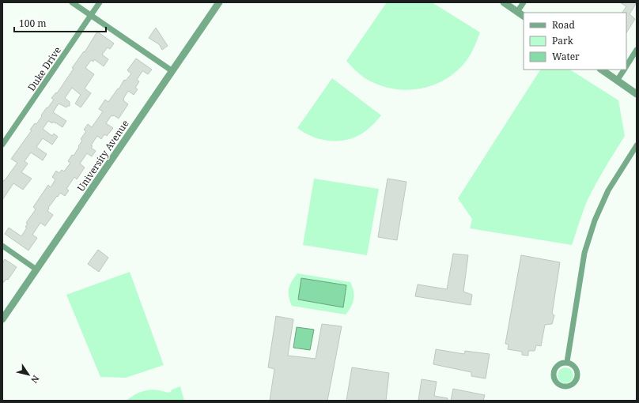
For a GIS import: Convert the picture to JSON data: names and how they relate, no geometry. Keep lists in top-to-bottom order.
{
  "streets": {
    "street": ["Duke Drive", "University Avenue"]
  },
  "legend": ["Road", "Park", "Water"],
  "scale_bar": "100 m",
  "north": "bottom right"
}
